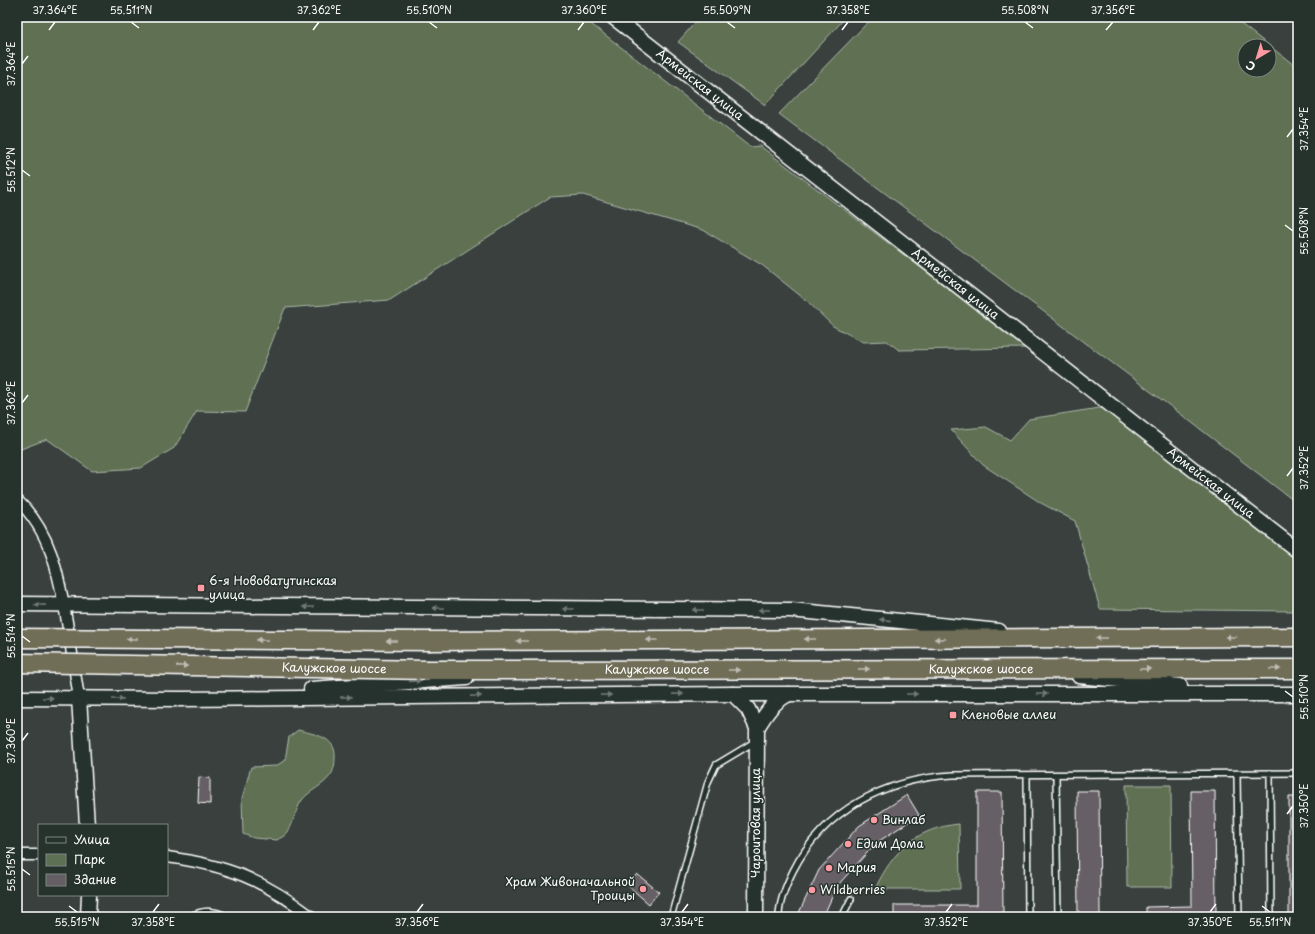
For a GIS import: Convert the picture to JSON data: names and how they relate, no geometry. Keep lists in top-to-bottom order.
{
  "streets": {
    "highway": ["Калужское шоссе"],
    "street": ["Армейская улица", "Чароитовая улица"]
  },
  "places": {
    "transit": ["6-я Нововатутинская улица", "Кленовые аллеи"],
    "other": [
      "Винлаб",
      "Едим Дома",
      "Мария",
      "Храм Живоначальной Троицы",
      "Wildberries"
    ]
  },
  "legend": ["Улица", "Парк", "Здание"],
  "north": "bottom left",
  "coordinates": [
    "37.364°E",
    "55.511°N",
    "37.362°E",
    "55.510°N",
    "37.360°E",
    "55.509°N",
    "37.358°E",
    "55.508°N",
    "37.356°E",
    "37.354°E",
    "55.512°N",
    "37.352°E",
    "55.514°N",
    "37.350°E",
    "55.515°N"
  ]
}
